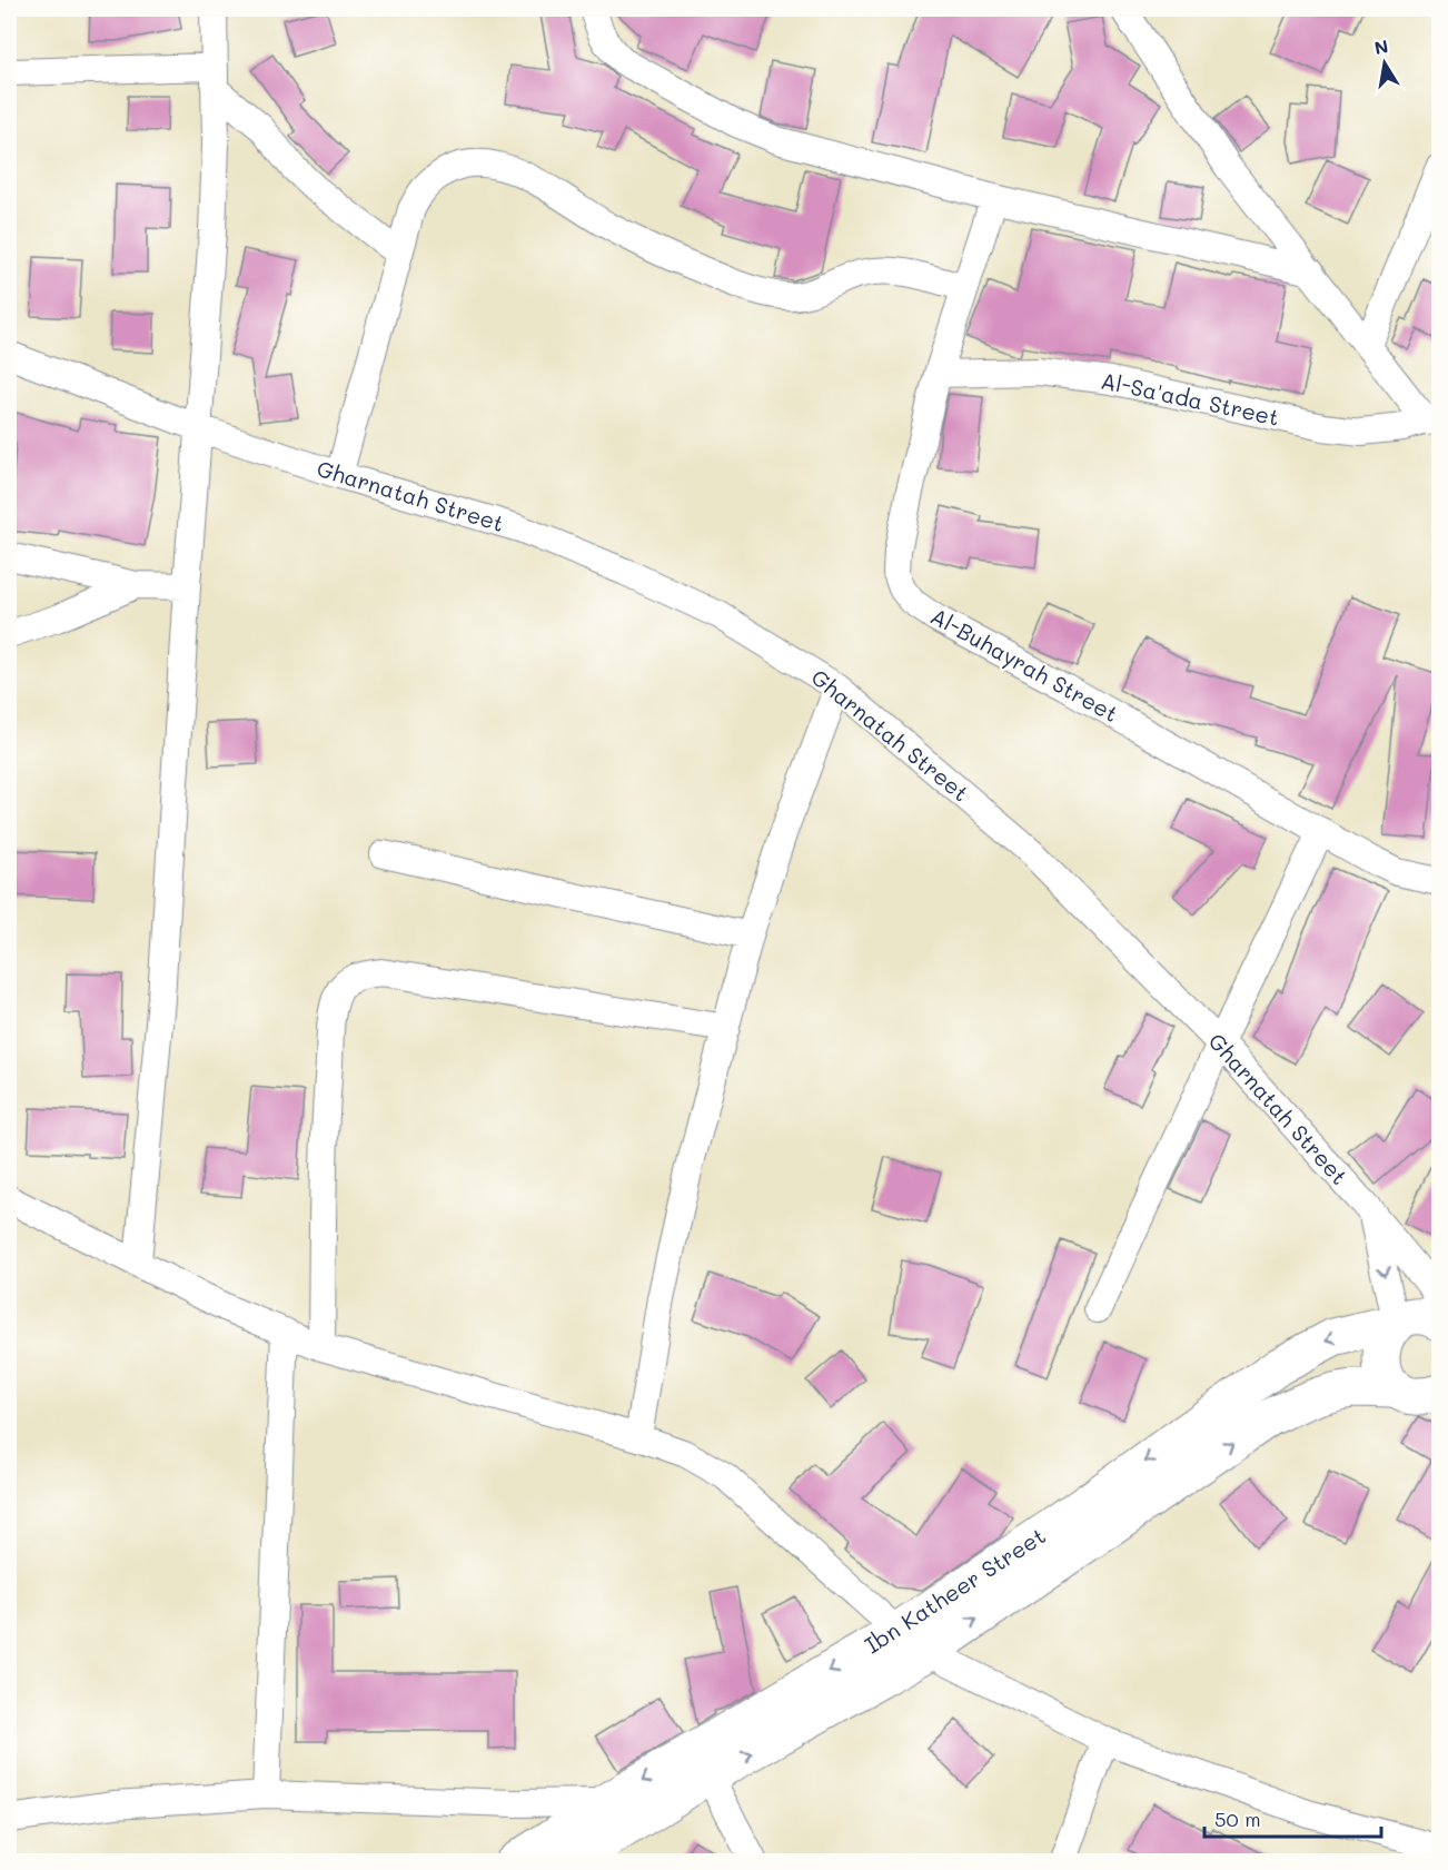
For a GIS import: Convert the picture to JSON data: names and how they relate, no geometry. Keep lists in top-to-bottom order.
{
  "streets": {
    "street": [
      "Al-Sa'ada Street",
      "Gharnatah Street",
      "Al-Buhayrah Street",
      "Ibn Katheer Street"
    ]
  },
  "crossings": [
    ["Al-Sa'ada Street", "Al-Buhayrah Street"],
    ["Gharnatah Street", "Ibn Katheer Street"]
  ],
  "scale_bar": "50 m",
  "north": "top"
}
